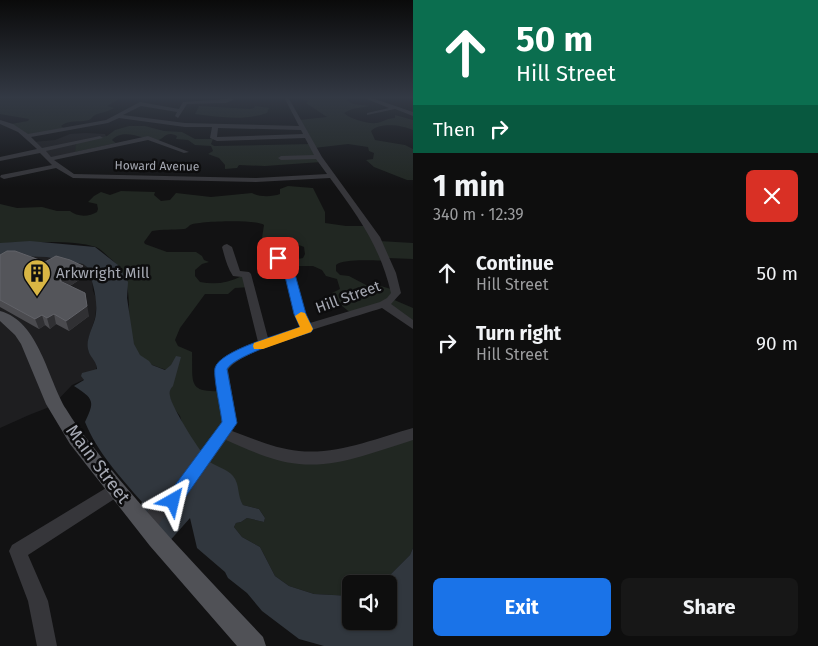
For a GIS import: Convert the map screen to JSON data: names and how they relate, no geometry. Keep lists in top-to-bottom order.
{
  "streets": {
    "main road": ["Main Street"],
    "street": ["Howard Avenue", "Hill Street"]
  },
  "crossings": [
    ["Howard Avenue", "Hill Street"]
  ],
  "places": {
    "building": ["Arkwright Mill"]
  },
  "page": {
    "turn": ["50 m", "Hill Street"],
    "then": "Then",
    "heading": ["1 min", "340 m · 12:39"],
    "list": [
      {
        "name": "Continue",
        "note": "Hill Street",
        "value": "50 m"
      },
      {
        "name": "Turn right",
        "note": "Hill Street",
        "value": "90 m"
      }
    ],
    "buttons": ["Exit", "Share"]
  }
}
